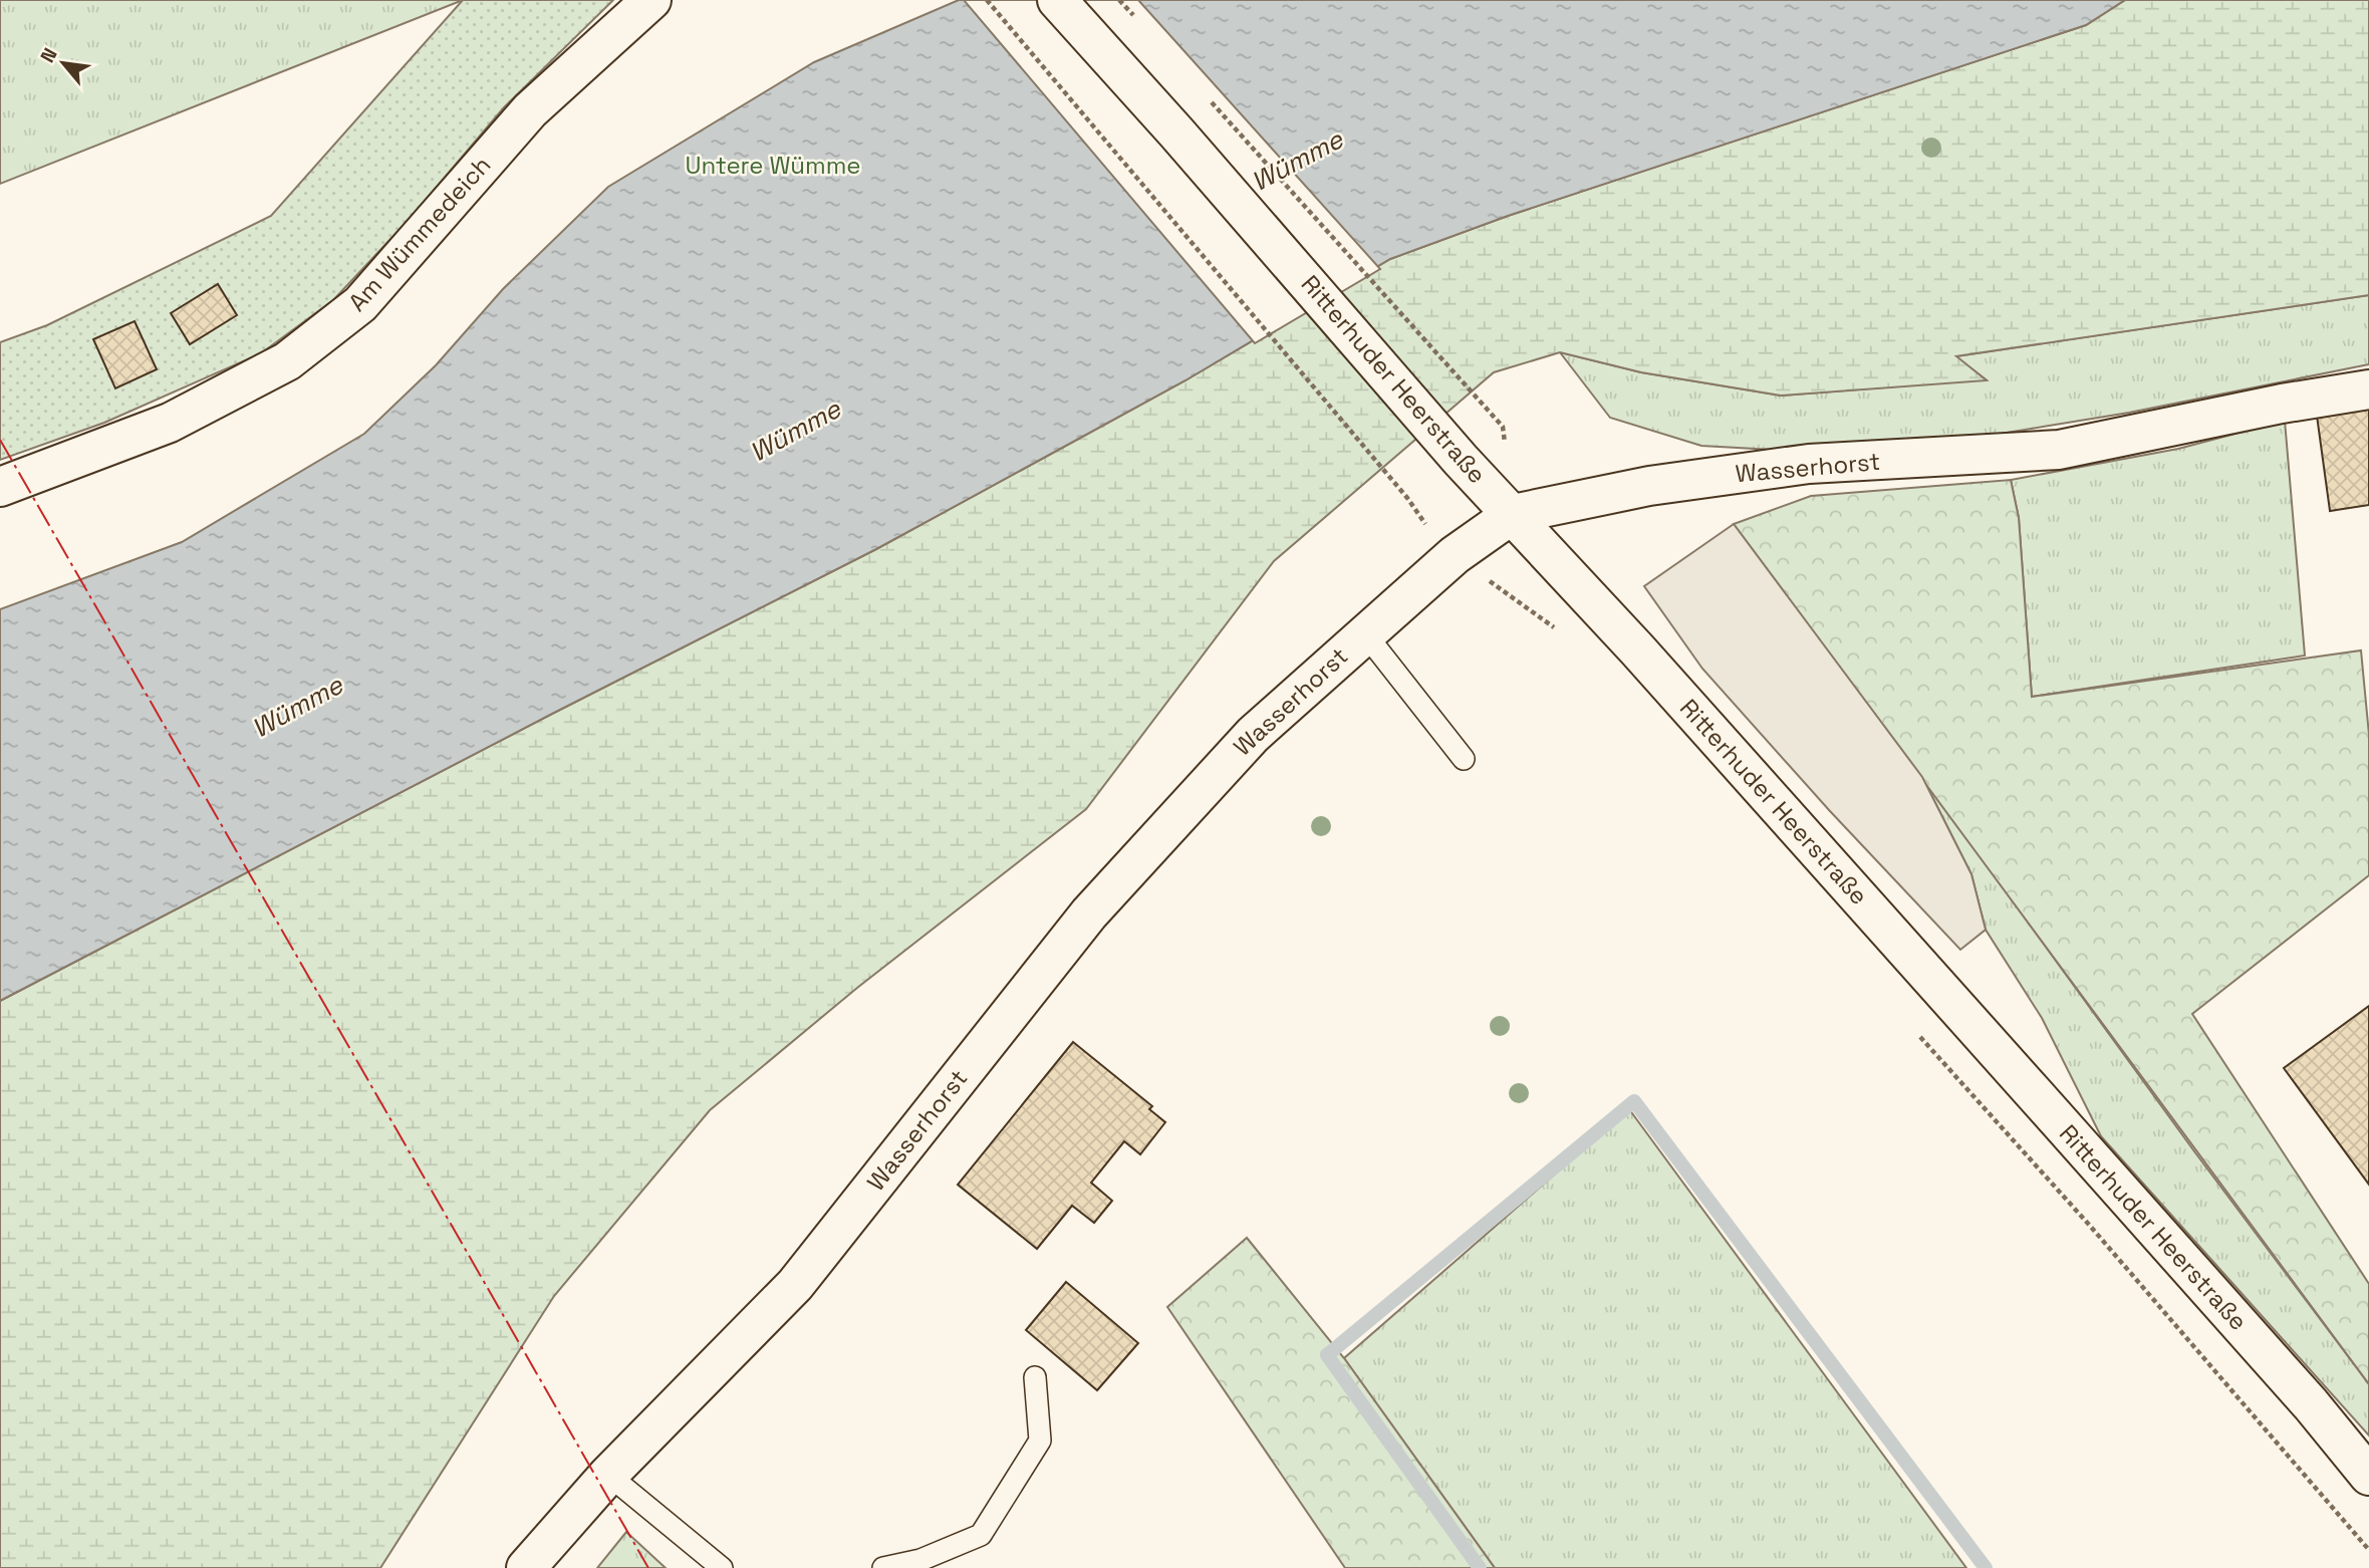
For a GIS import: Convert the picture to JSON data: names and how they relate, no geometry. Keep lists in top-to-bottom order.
{
  "streets": {
    "street": ["Am Wümmedeich", "Ritterhuder Heerstraße", "Wasserhorst"]
  },
  "crossings": [
    ["Ritterhuder Heerstraße", "Wasserhorst"]
  ],
  "water": ["Wümme"],
  "parks": ["Untere Wümme"],
  "north": "top left"
}
